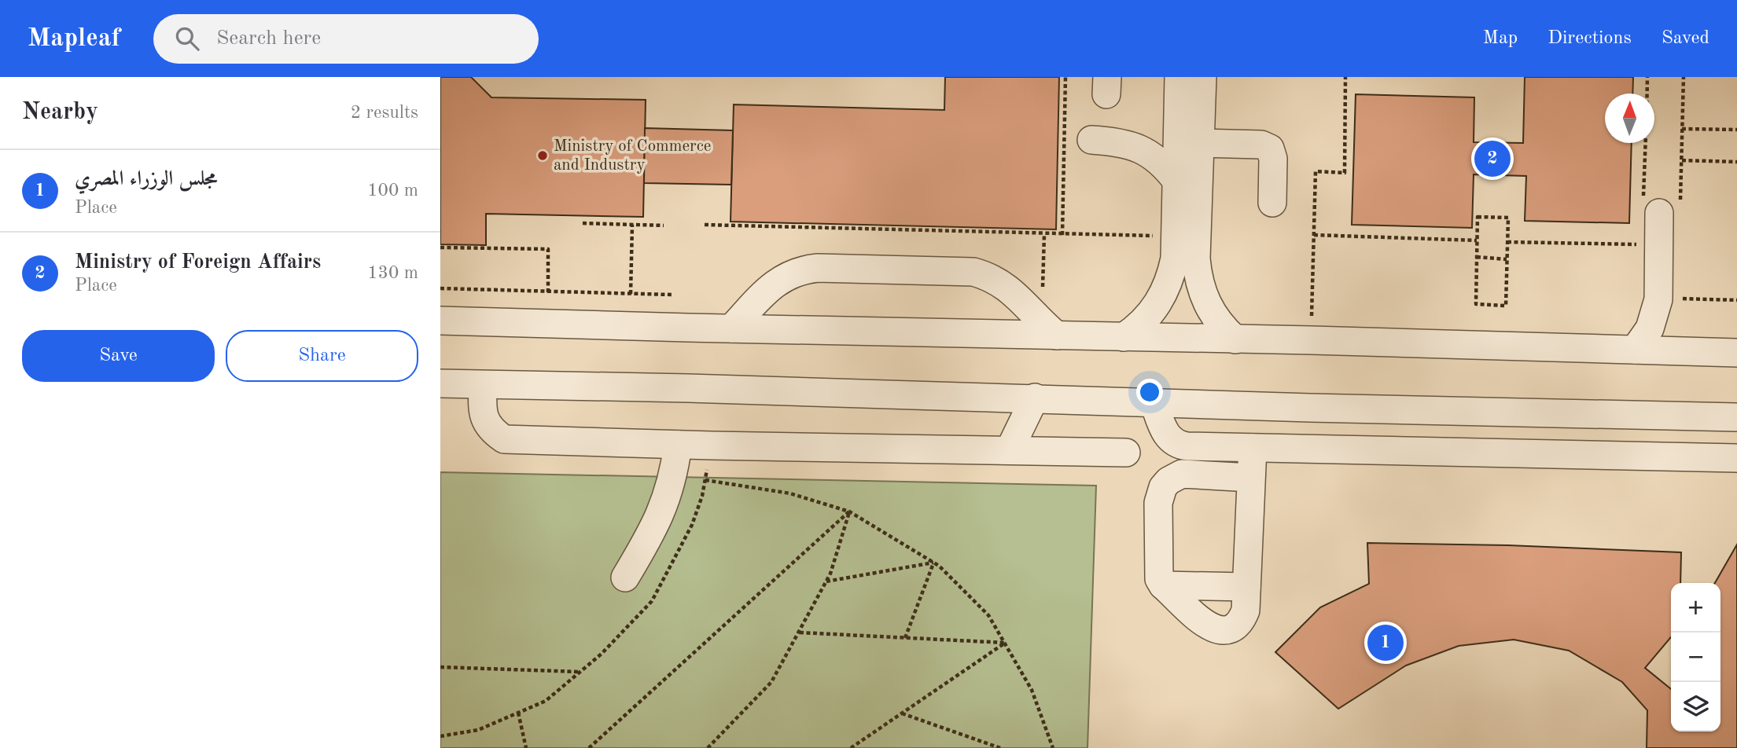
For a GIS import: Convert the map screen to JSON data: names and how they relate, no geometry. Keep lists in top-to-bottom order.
{
  "places": ["Ministry of Commerce and Industry"],
  "north": "top",
  "page": {
    "header": "Mapleaf",
    "search": "Search here",
    "nav": ["Map", "Directions", "Saved"],
    "heading": ["Nearby", "2 results"],
    "pins": ["2", "1"],
    "list": [
      {
        "mark": "1",
        "name": "مجلس الوزراء المصري",
        "note": "Place",
        "value": "100 m"
      },
      {
        "mark": "2",
        "name": "Ministry of Foreign Affairs",
        "note": "Place",
        "value": "130 m"
      }
    ],
    "buttons": ["Save", "Share"],
    "map_buttons": ["+", "−"]
  }
}
